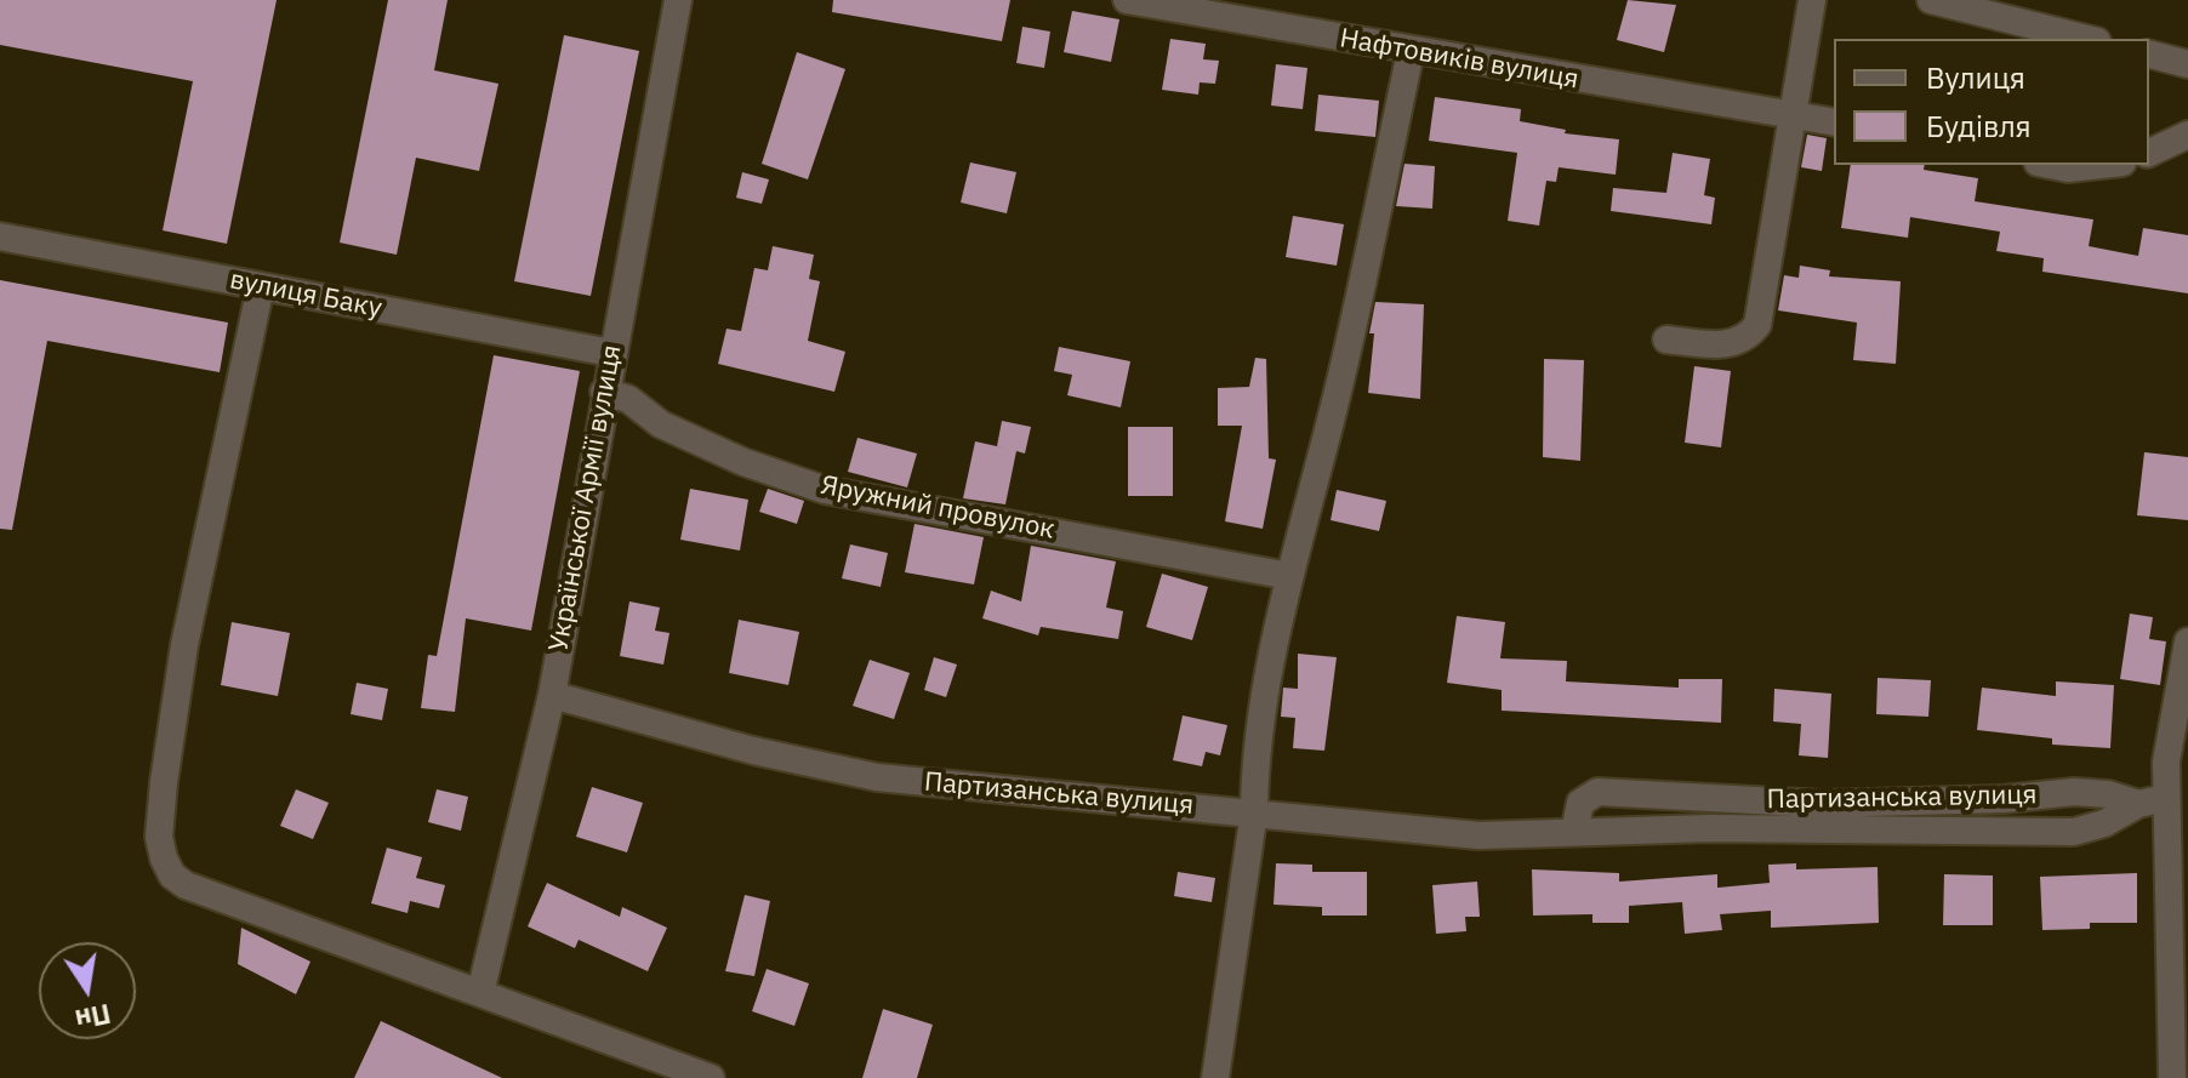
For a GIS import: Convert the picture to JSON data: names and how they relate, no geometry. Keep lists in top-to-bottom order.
{
  "streets": {
    "street": [
      "Нафтовиків вулиця",
      "вулиця Баку",
      "Української Армії вулиця",
      "Яружний провулок",
      "Партизанська вулиця"
    ]
  },
  "crossings": [
    ["вулиця Баку", "Української Армії вулиця"],
    ["Української Армії вулиця", "Яружний провулок"],
    ["Української Армії вулиця", "Партизанська вулиця"]
  ],
  "legend": ["Вулиця", "Будівля"],
  "north": "bottom"
}
